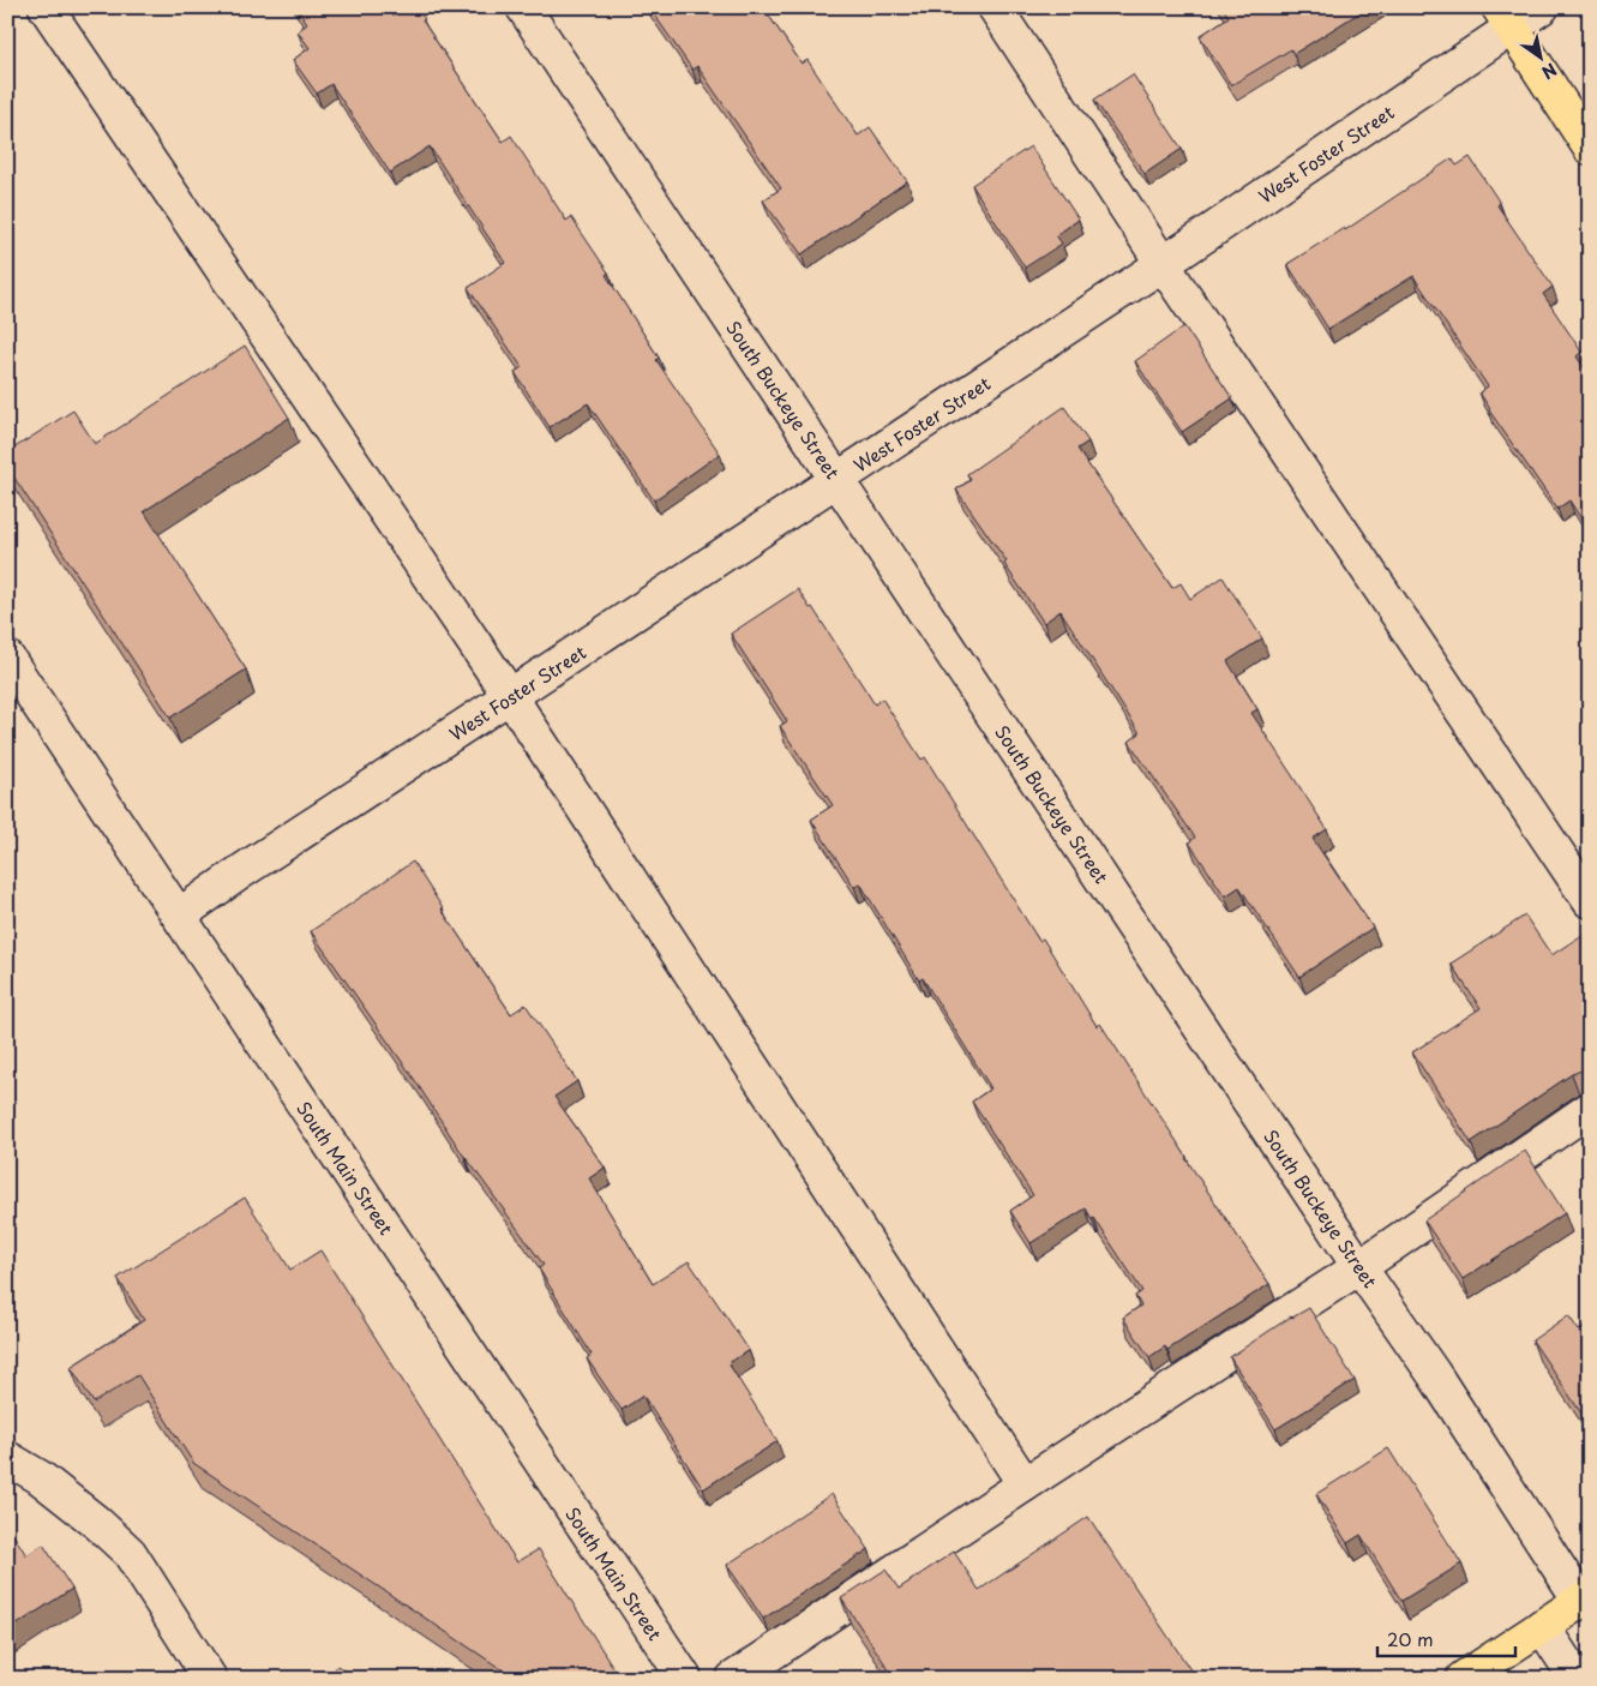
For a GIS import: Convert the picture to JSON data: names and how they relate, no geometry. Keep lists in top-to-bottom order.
{
  "streets": {
    "street": ["West Foster Street", "South Buckeye Street", "South Main Street"]
  },
  "crossings": [
    ["West Foster Street", "South Buckeye Street"],
    ["West Foster Street", "South Main Street"]
  ],
  "scale_bar": "20 m",
  "north": "bottom right"
}
